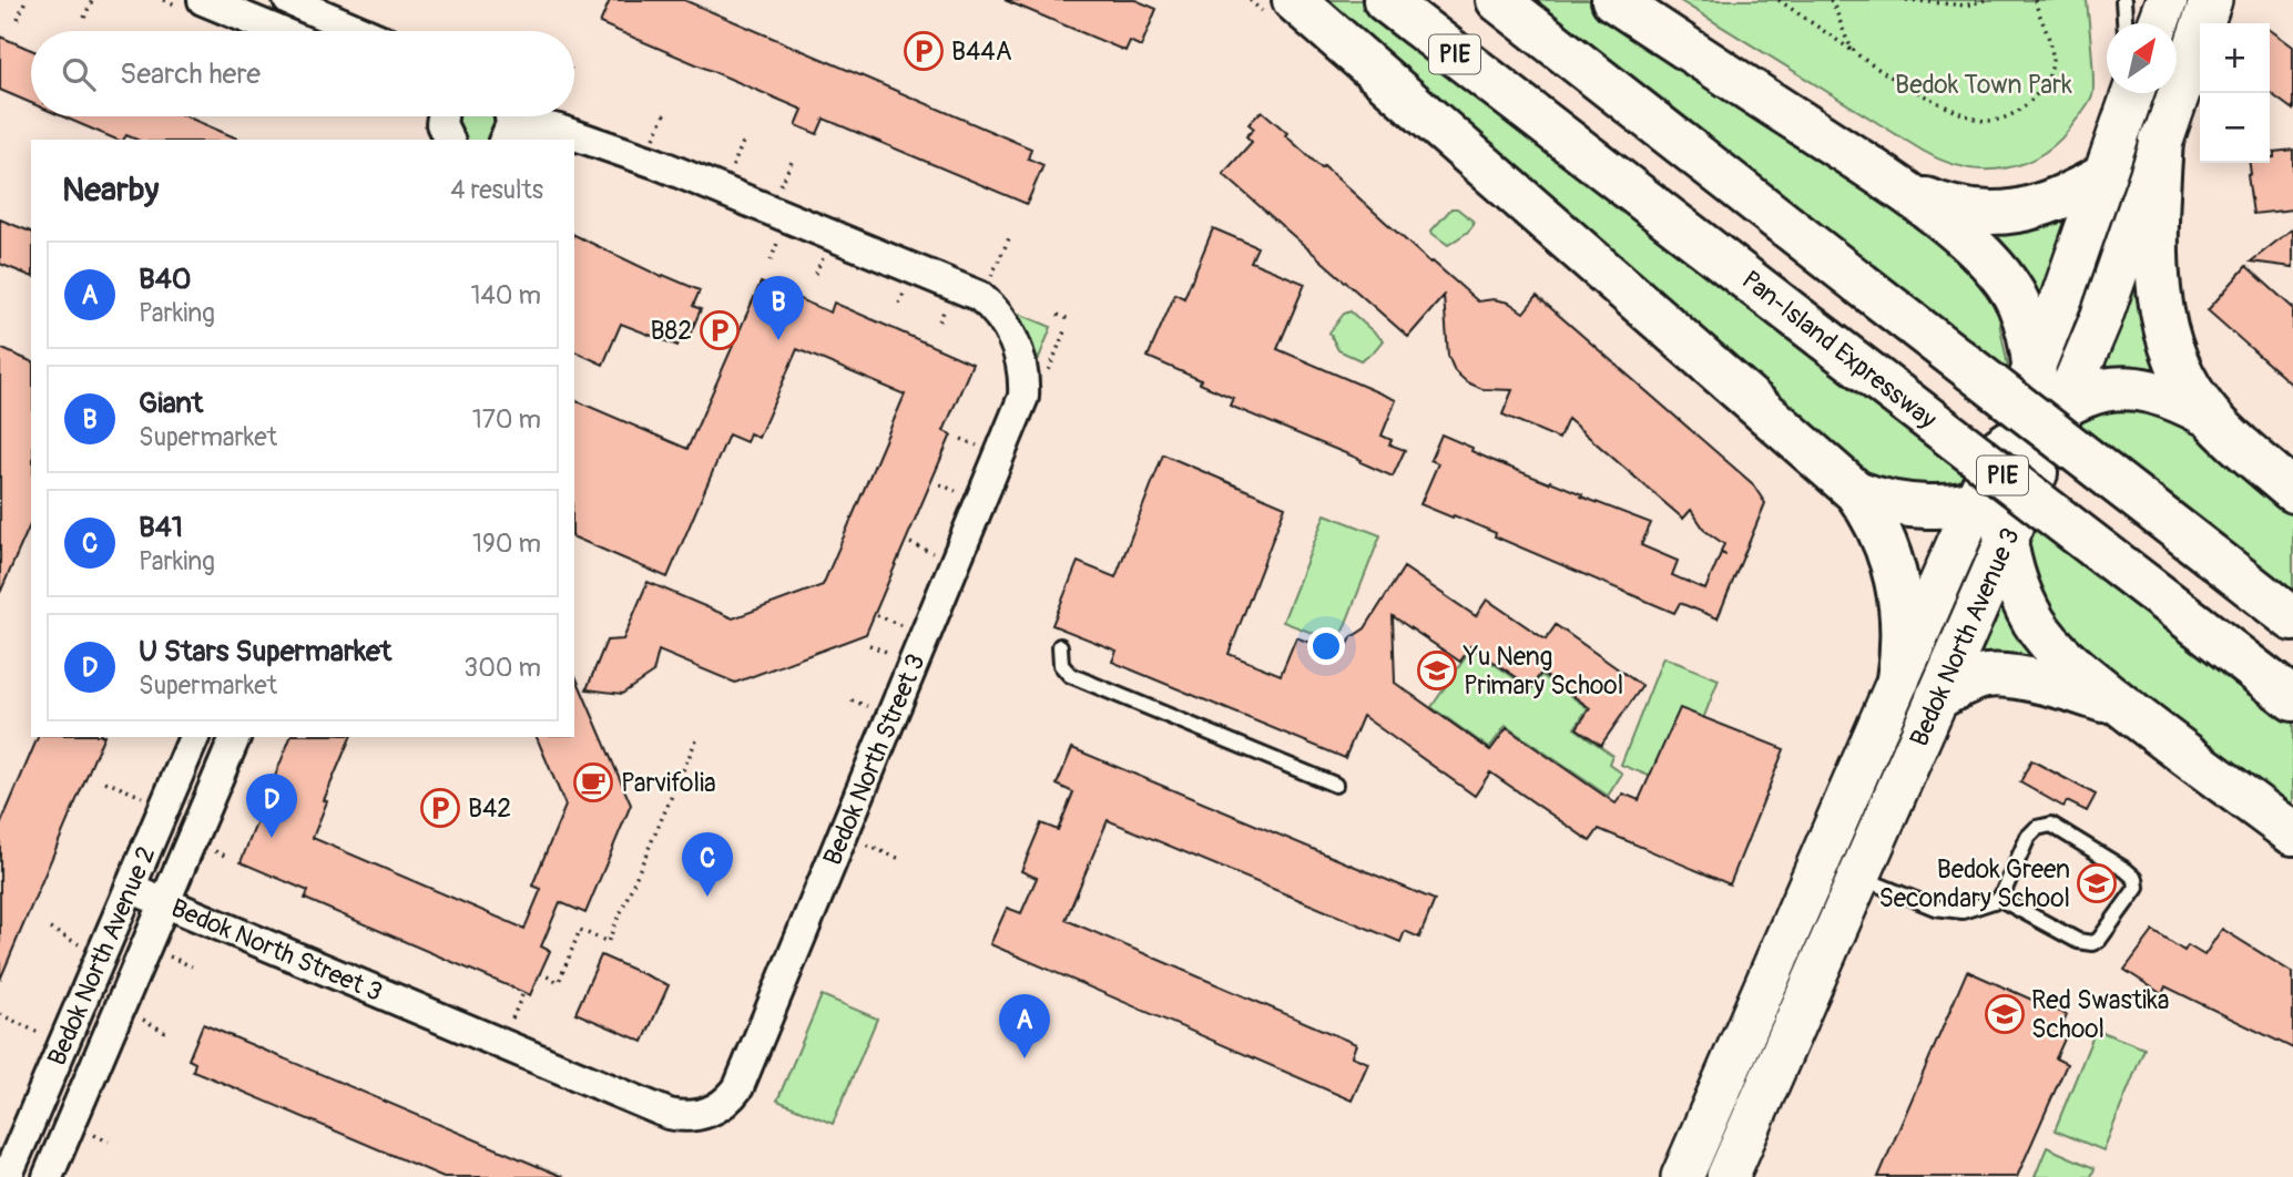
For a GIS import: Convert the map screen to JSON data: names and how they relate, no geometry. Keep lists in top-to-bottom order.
{
  "streets": {
    "highway": ["PIE", "Pan-Island Expressway"],
    "main road": ["Bedok North Avenue 3"],
    "street": ["Bedok North Street 3", "Bedok North Avenue 2"]
  },
  "crossings": [
    ["Bedok North Street 3", "Bedok North Avenue 2"]
  ],
  "parks": ["Bedok Town Park"],
  "places": {
    "parking": ["B44A", "B82", "B42"],
    "school or university": ["Yu Neng Primary School", "Bedok Green Secondary School", "Red Swastika School"],
    "cafe": ["Parvifolia"]
  },
  "north": "top right",
  "page": {
    "map_buttons": ["+", "−"],
    "search": "Search here",
    "heading": ["Nearby", "4 results"],
    "list": [
      {
        "mark": "A",
        "name": "B40",
        "note": "Parking",
        "value": "140 m"
      },
      {
        "mark": "B",
        "name": "Giant",
        "note": "Supermarket",
        "value": "170 m"
      },
      {
        "mark": "C",
        "name": "B41",
        "note": "Parking",
        "value": "190 m"
      },
      {
        "mark": "D",
        "name": "U Stars Supermarket",
        "note": "Supermarket",
        "value": "300 m"
      }
    ],
    "pins": [
      "B",
      "D",
      "C",
      "A"
    ]
  }
}
